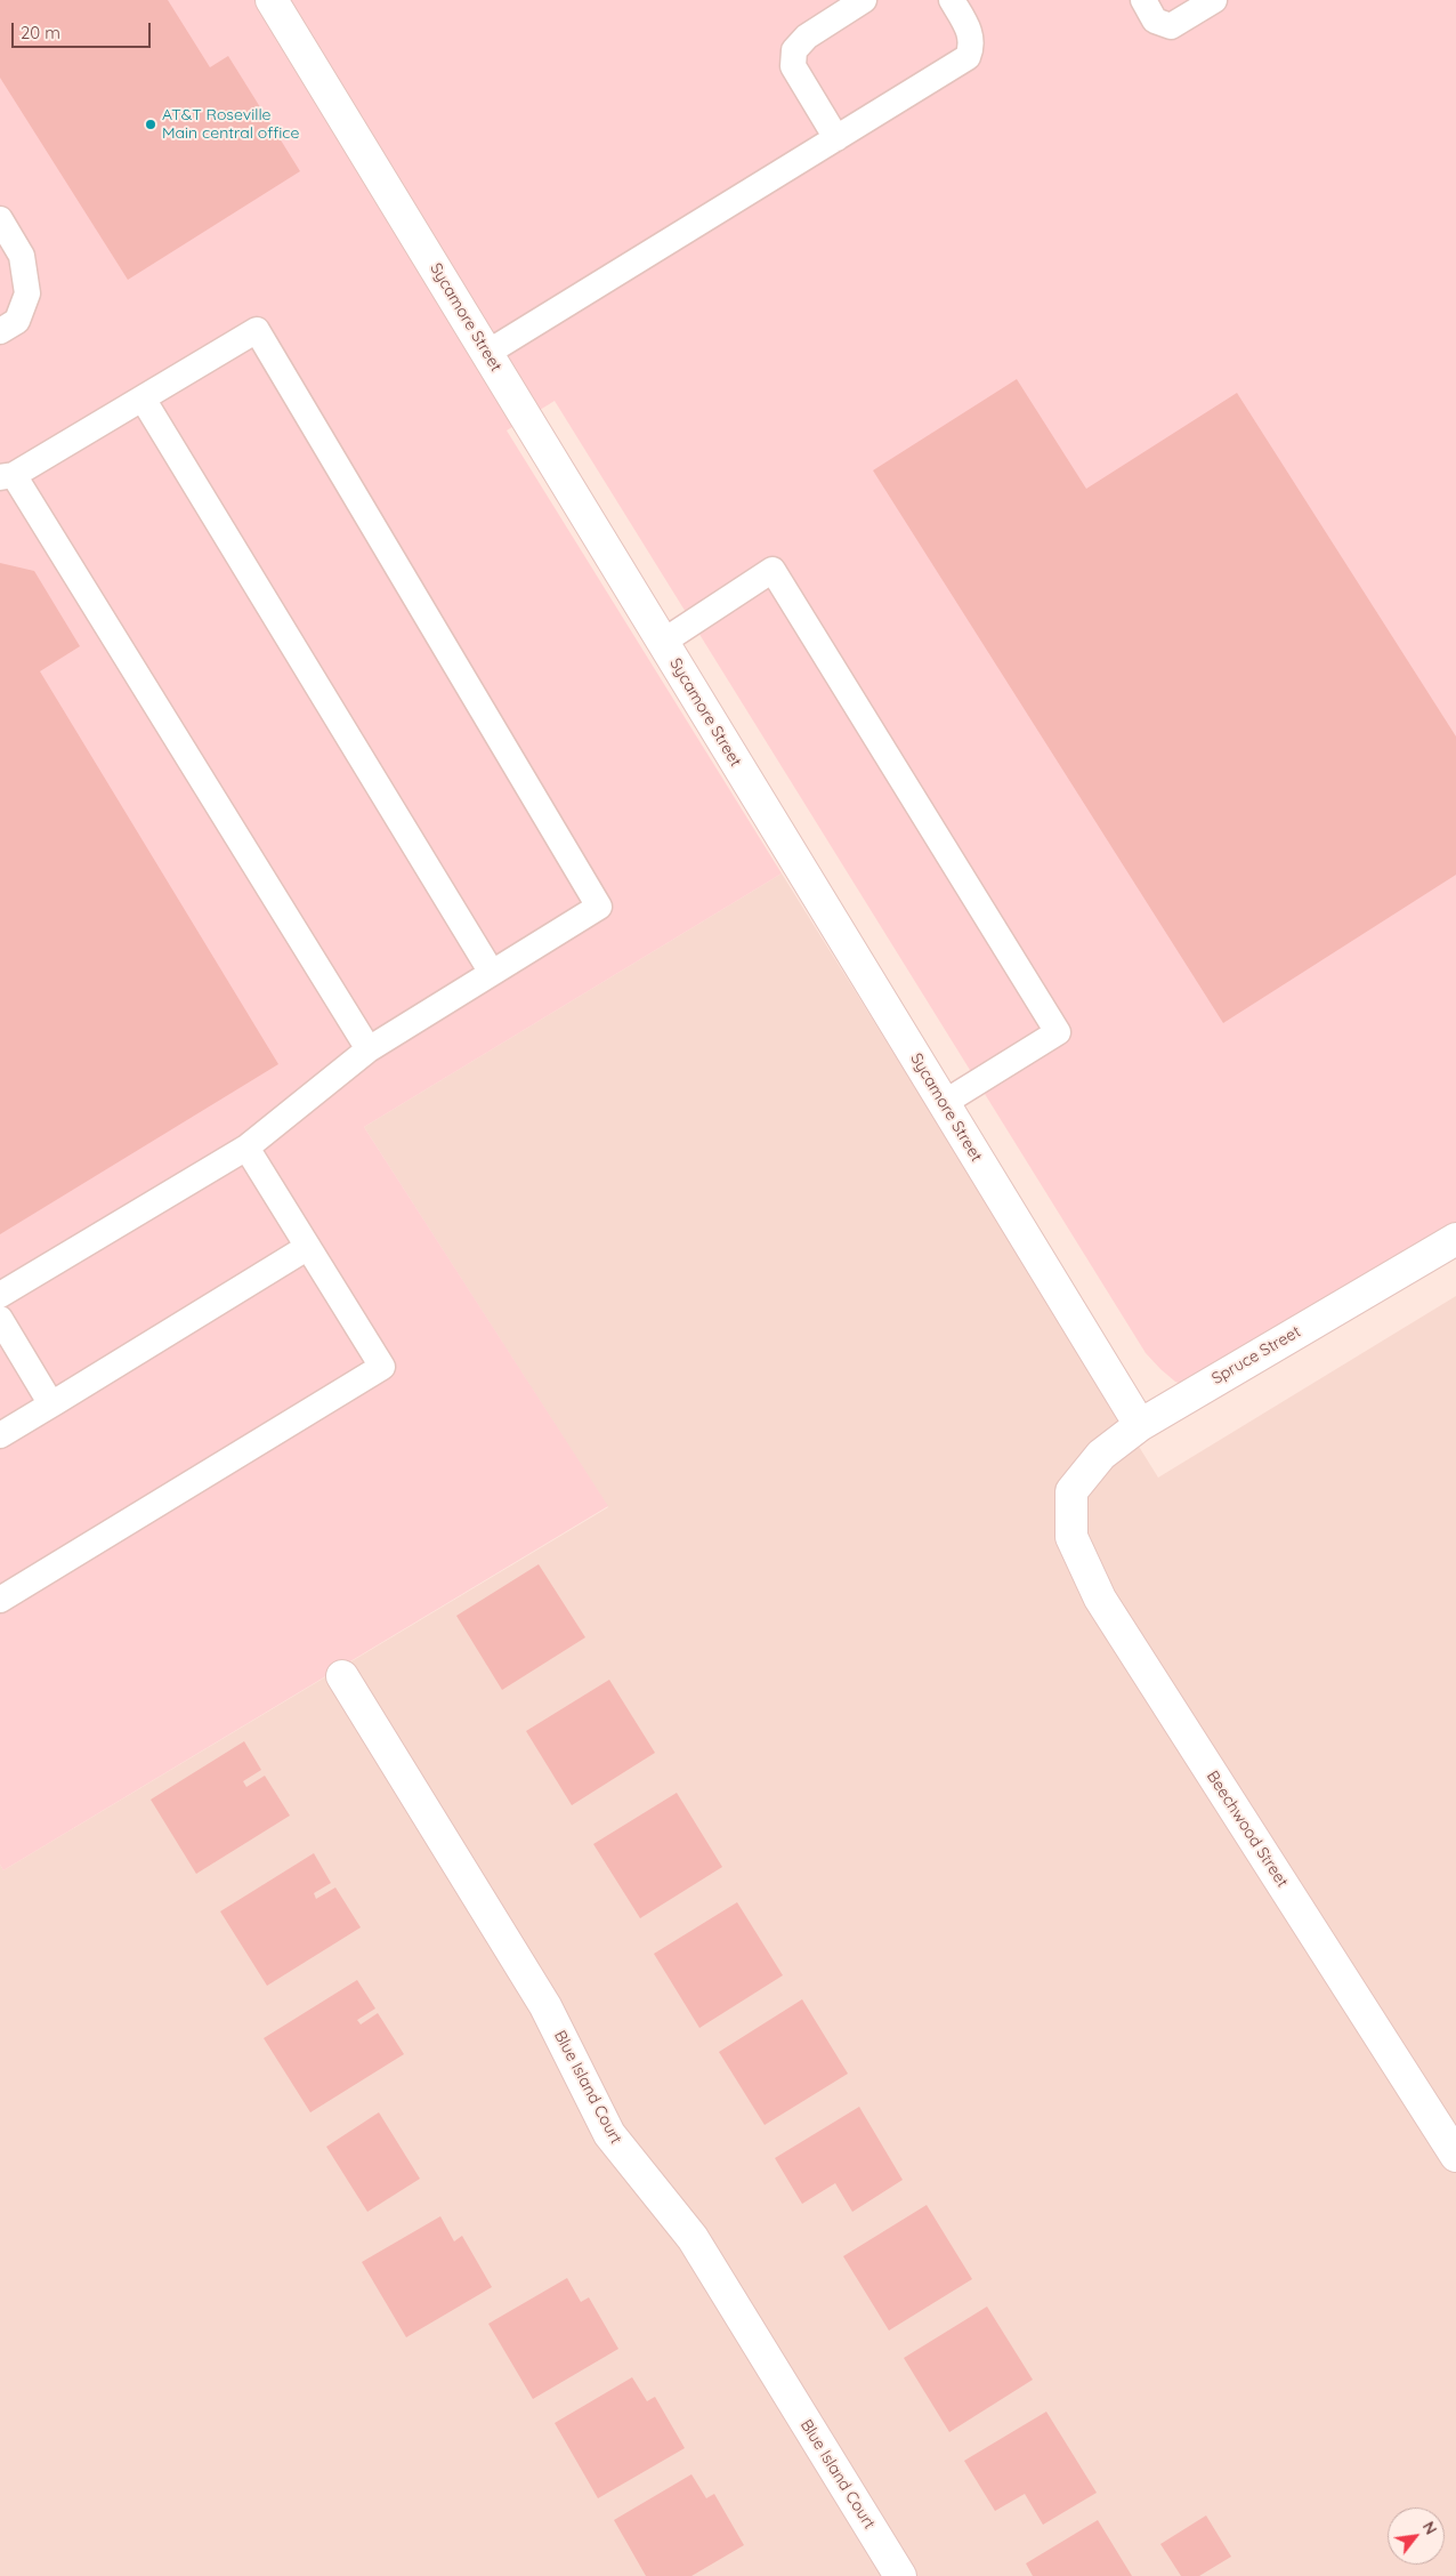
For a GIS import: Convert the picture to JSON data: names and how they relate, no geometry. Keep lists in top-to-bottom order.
{
  "streets": {
    "street": [
      "Sycamore Street",
      "Spruce Street",
      "Beechwood Street",
      "Blue Island Court"
    ]
  },
  "crossings": [
    ["Sycamore Street", "Spruce Street"],
    ["Spruce Street", "Beechwood Street"]
  ],
  "places": ["AT&T Roseville Main central office"],
  "scale_bar": "20 m",
  "north": "top right"
}
